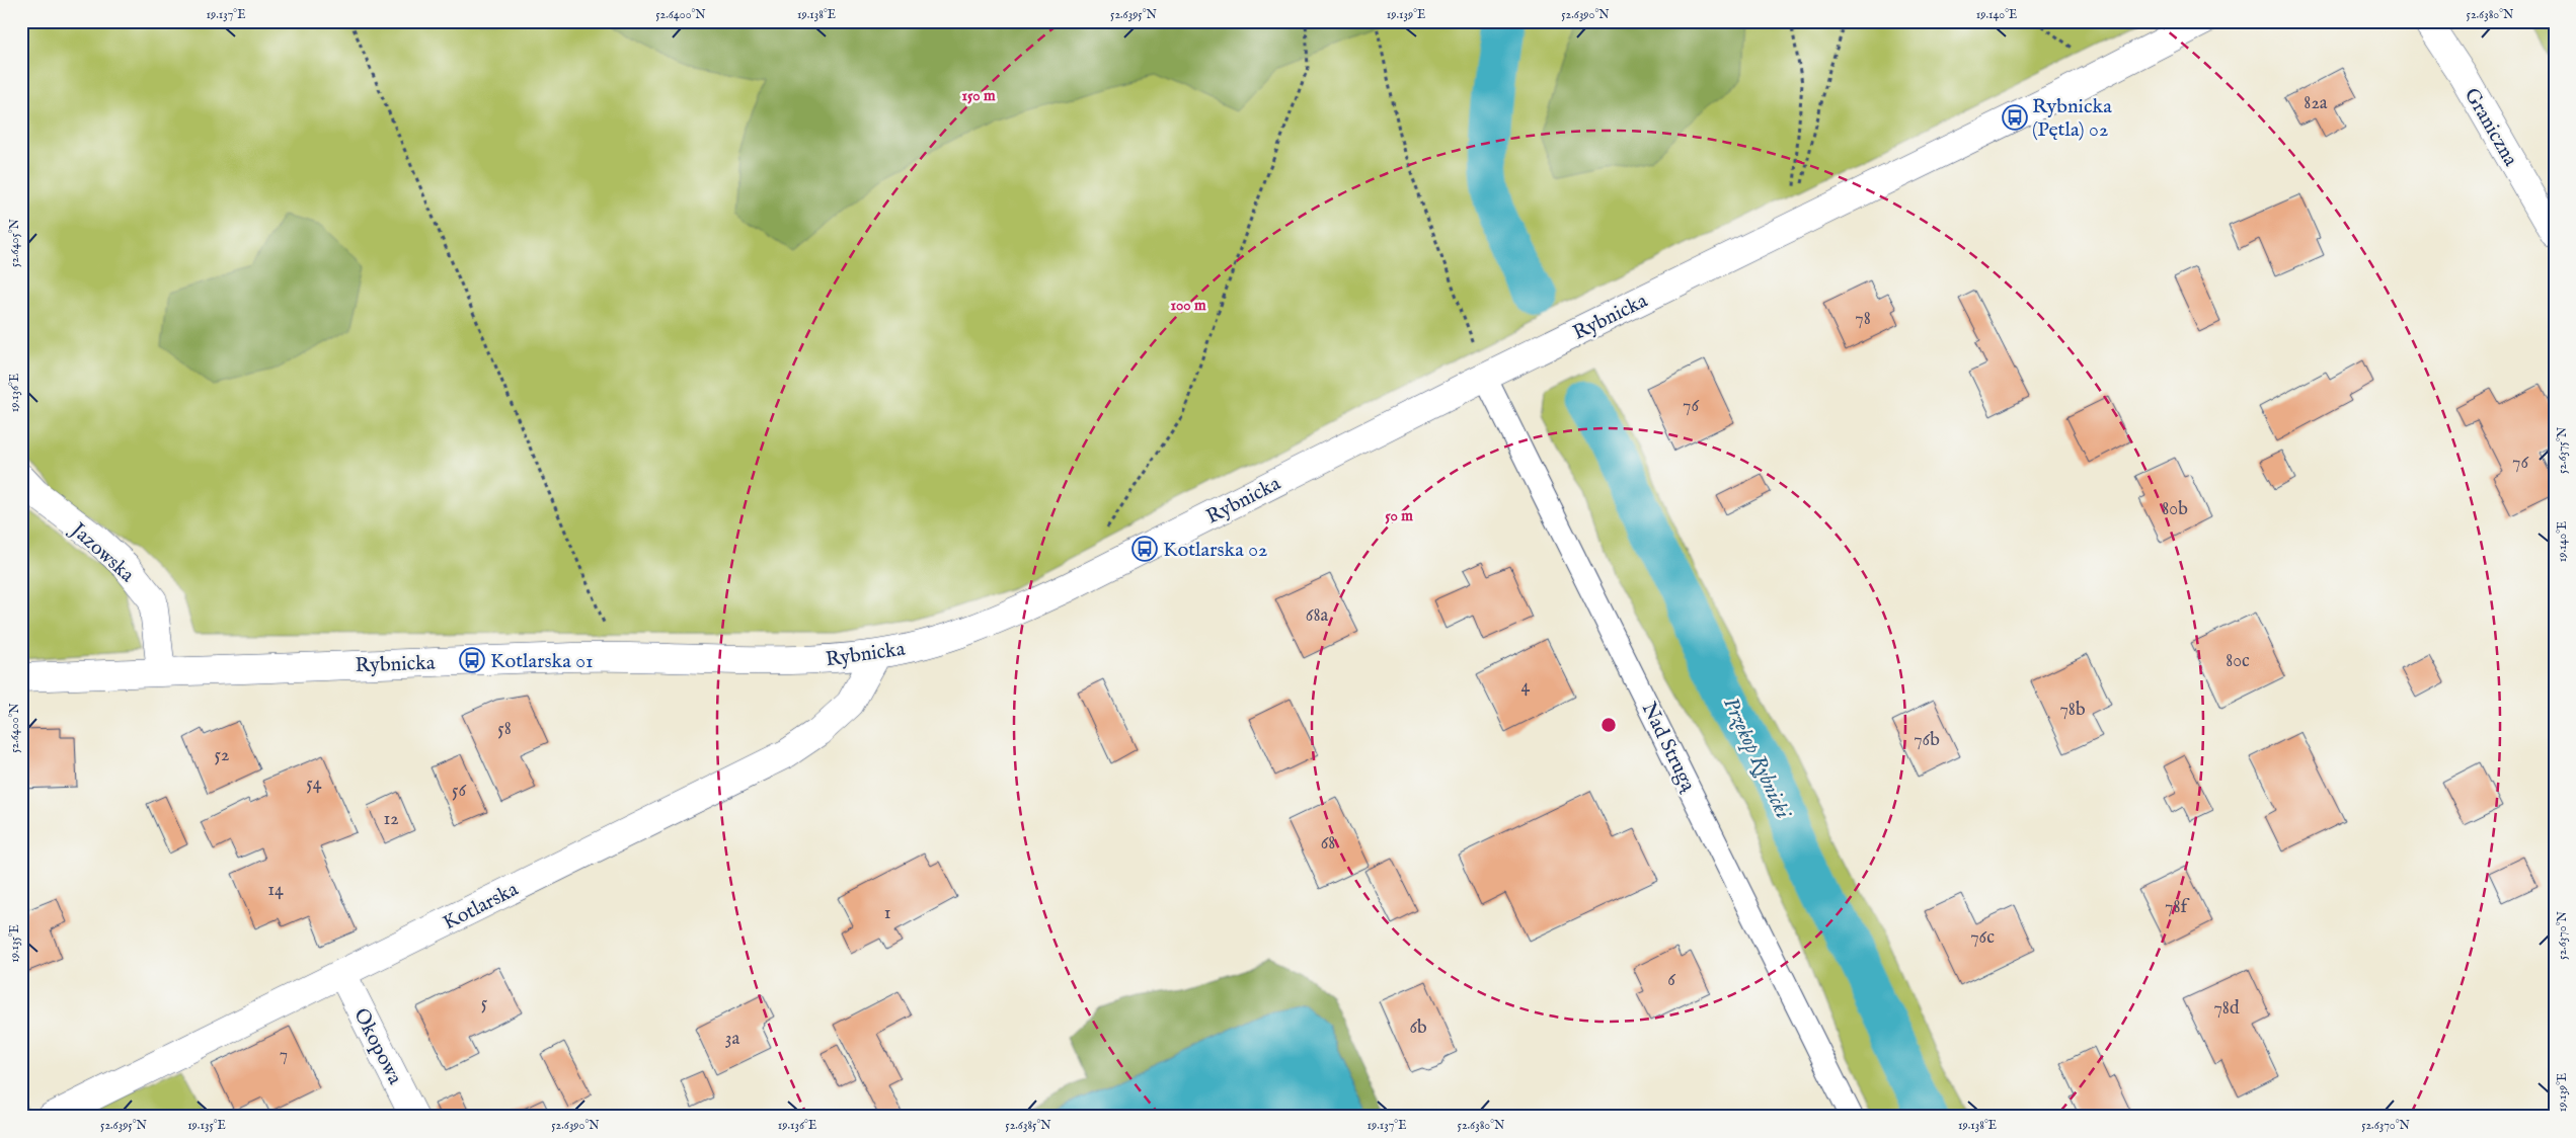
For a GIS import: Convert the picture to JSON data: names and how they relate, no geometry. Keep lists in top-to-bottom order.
{
  "streets": {
    "street": [
      "Graniczna",
      "Rybnicka",
      "Jazowska",
      "Kotlarska",
      "Okopowa"
    ],
    "lane": ["Nad Strugą"]
  },
  "crossings": [
    ["Rybnicka", "Jazowska"],
    ["Rybnicka", "Nad Strugą"],
    ["Rybnicka", "Kotlarska"],
    ["Kotlarska", "Okopowa"]
  ],
  "water": ["Przekop Rybnicki"],
  "places": {
    "bus stop": ["Rybnicka (Pętla) 02", "Kotlarska 02", "Kotlarska 01"]
  },
  "house_numbers": [
    "82a",
    "78",
    "76",
    "76",
    "80b",
    "68a",
    "80c",
    "4",
    "78b",
    "58",
    "76b",
    "52",
    "54",
    "56",
    "12",
    "68",
    "14",
    "78f",
    "1",
    "76c",
    "6",
    "5",
    "78d",
    "6b",
    "3a",
    "7"
  ],
  "coordinates": [
    "19.137°E",
    "52.6400°N",
    "19.138°E",
    "52.6395°N",
    "19.139°E",
    "52.6390°N",
    "19.140°E",
    "52.6380°N",
    "52.6405°N",
    "19.136°E",
    "52.6375°N",
    "52.6370°N",
    "19.135°E",
    "52.6385°N"
  ],
  "rings": ["150 m", "100 m", "50 m"]
}
